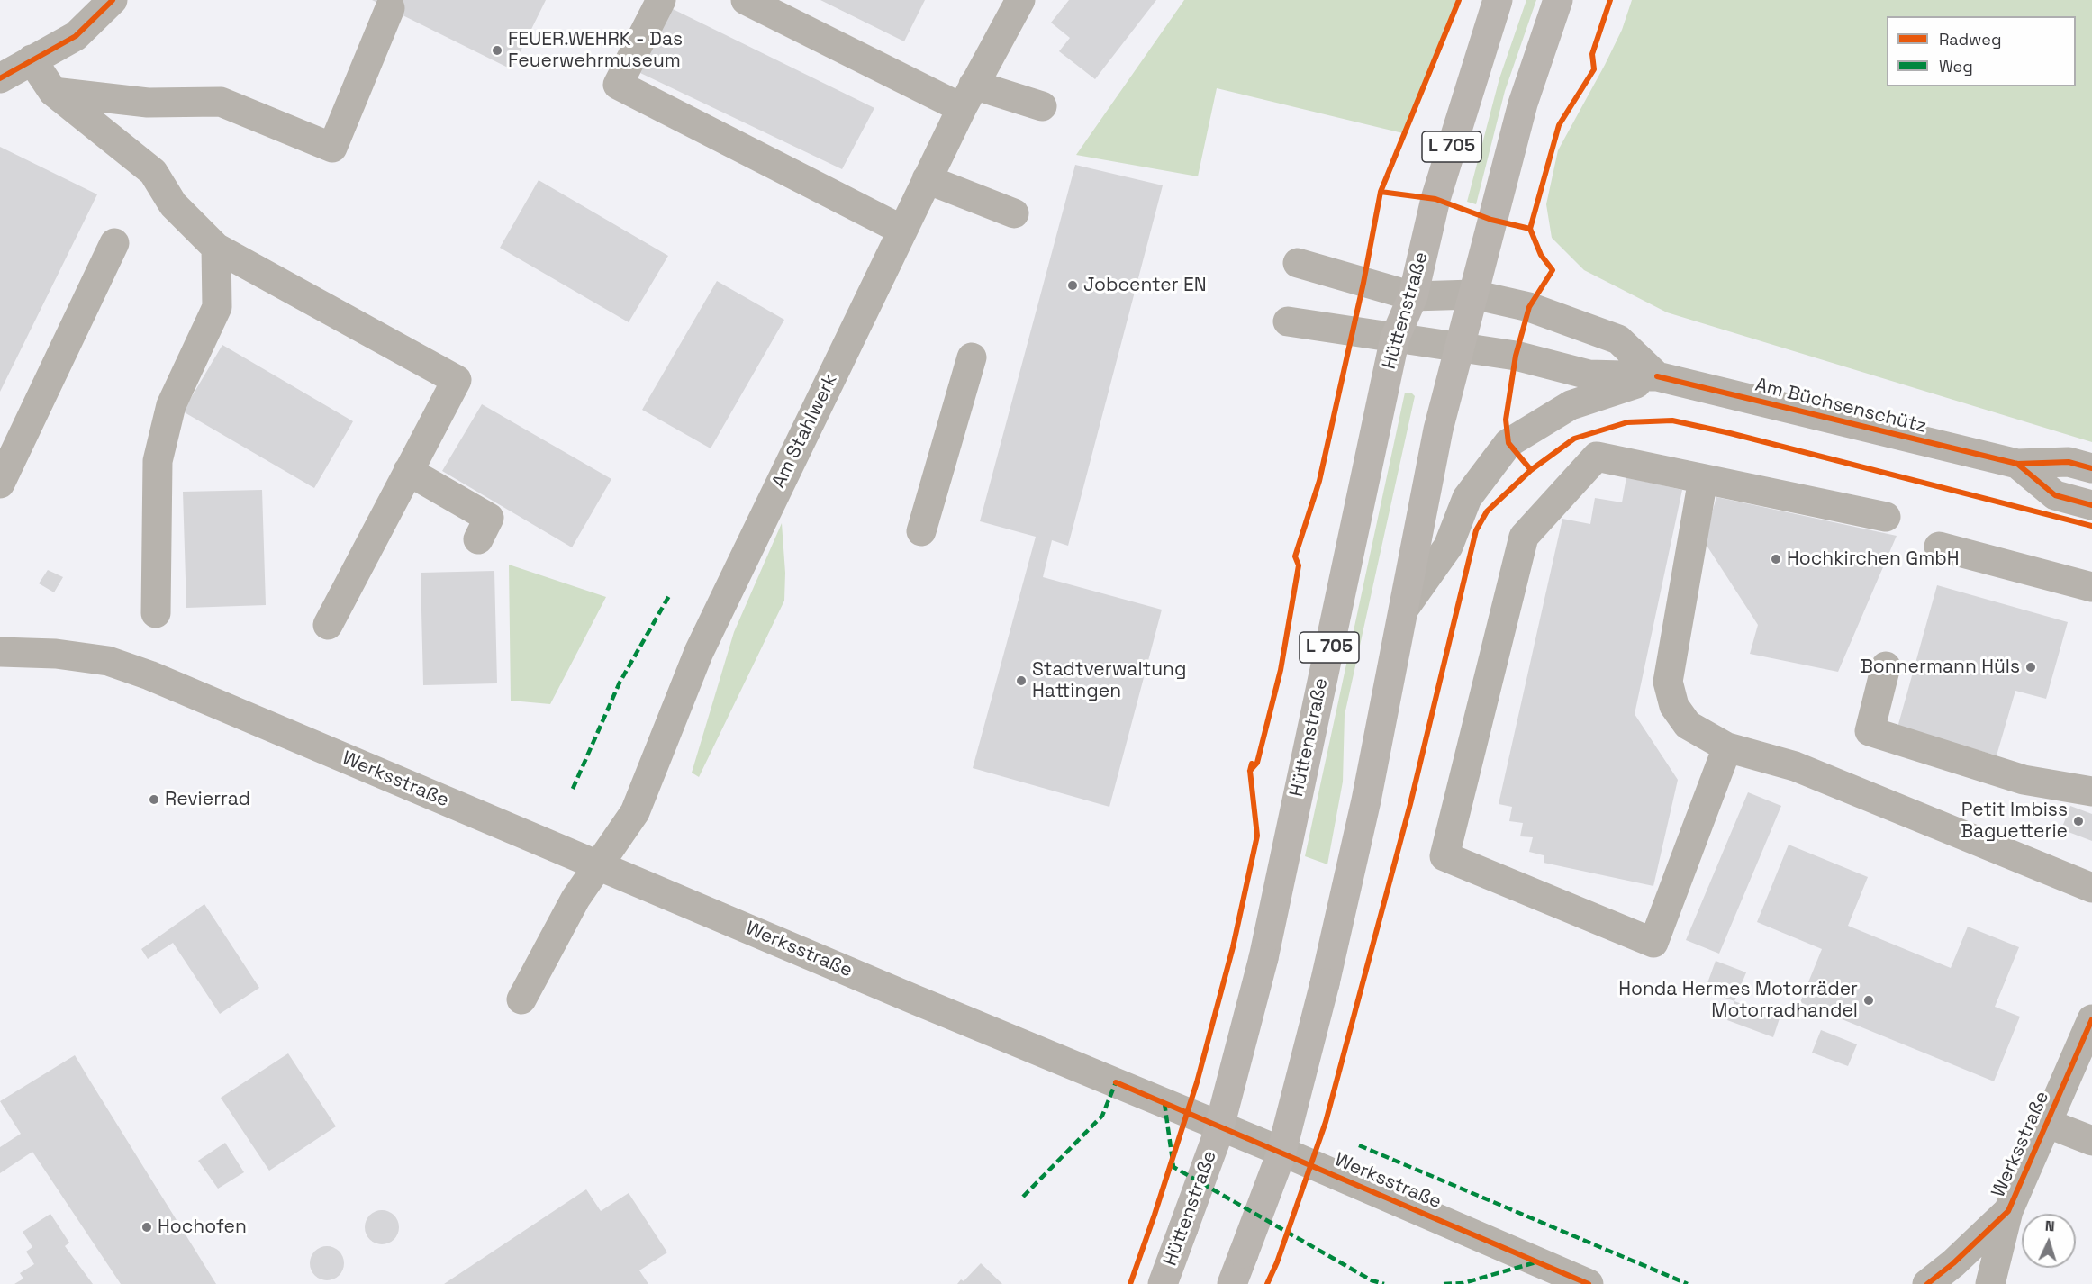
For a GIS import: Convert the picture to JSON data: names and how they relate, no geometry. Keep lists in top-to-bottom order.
{
  "streets": {
    "main road": ["L 705", "Hüttenstraße"],
    "street": ["Am Büchsenschütz", "Am Stahlwerk", "Werksstraße"]
  },
  "crossings": [
    ["L 705", "Am Büchsenschütz"],
    ["Hüttenstraße", "Am Büchsenschütz"],
    ["Am Stahlwerk", "Werksstraße"]
  ],
  "places": [
    "FEUER.WEHRK - Das Feuerwehrmuseum",
    "Jobcenter EN",
    "Hochkirchen GmbH",
    "Bonnermann Hüls",
    "Stadtverwaltung Hattingen",
    "Revierrad",
    "Petit Imbiss Baguetterie",
    "Honda Hermes Motorräder Motorradhandel",
    "Hochofen"
  ],
  "legend": ["Radweg", "Weg"],
  "north": "top"
}
